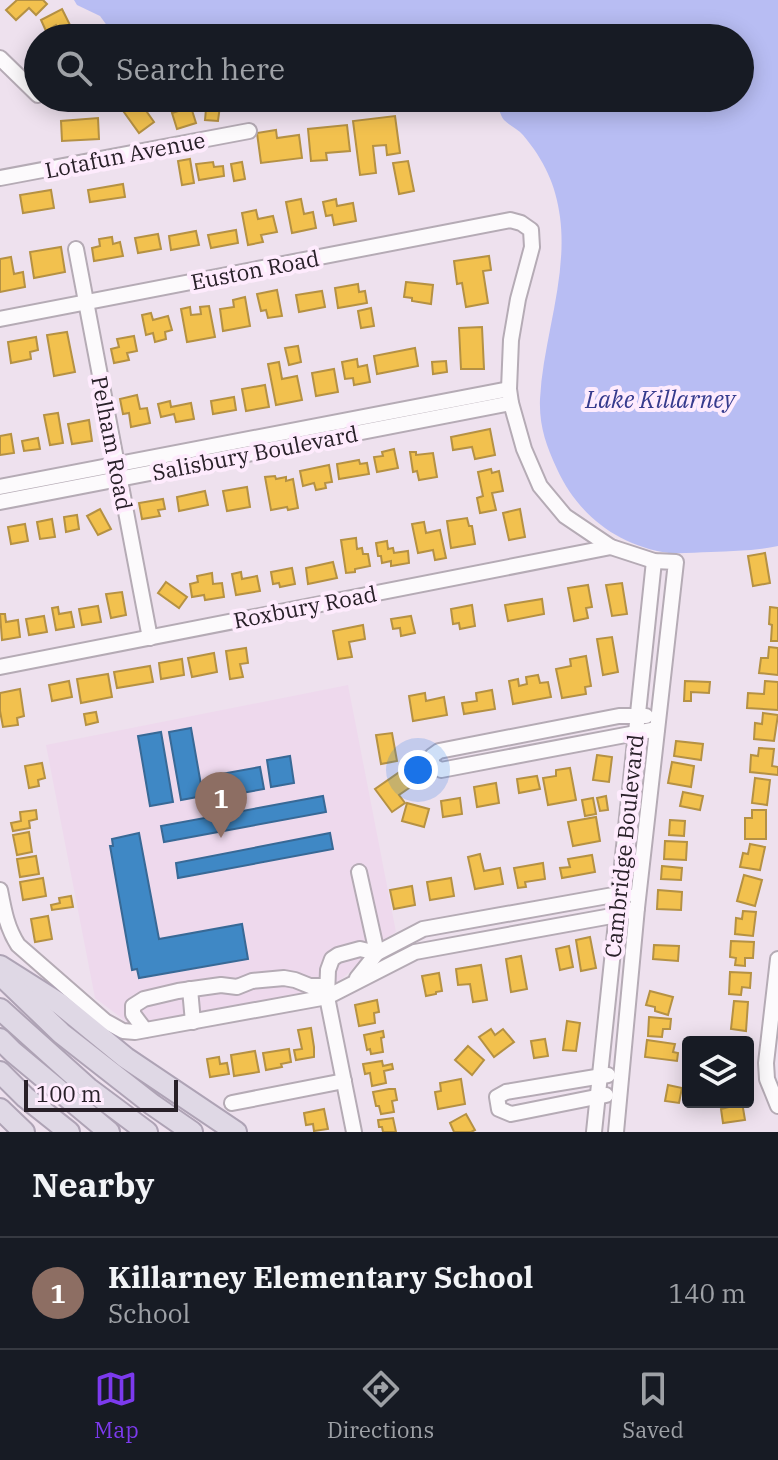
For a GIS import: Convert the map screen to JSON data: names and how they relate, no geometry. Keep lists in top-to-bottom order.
{
  "streets": {
    "street": [
      "Lotafun Avenue",
      "Euston Road",
      "Pelham Road",
      "Salisbury Boulevard",
      "Roxbury Road",
      "Cambridge Boulevard"
    ]
  },
  "crossings": [
    ["Euston Road", "Pelham Road"],
    ["Euston Road", "Salisbury Boulevard"],
    ["Pelham Road", "Salisbury Boulevard"],
    ["Pelham Road", "Roxbury Road"]
  ],
  "water": ["Lake Killarney"],
  "scale_bar": "100 m",
  "page": {
    "search": "Search here",
    "pins": "1",
    "scale": "100 m",
    "heading": "Nearby",
    "list": [
      {
        "mark": "1",
        "name": "Killarney Elementary School",
        "note": "School",
        "value": "140 m"
      }
    ],
    "nav": ["Map", "Directions", "Saved"]
  }
}
